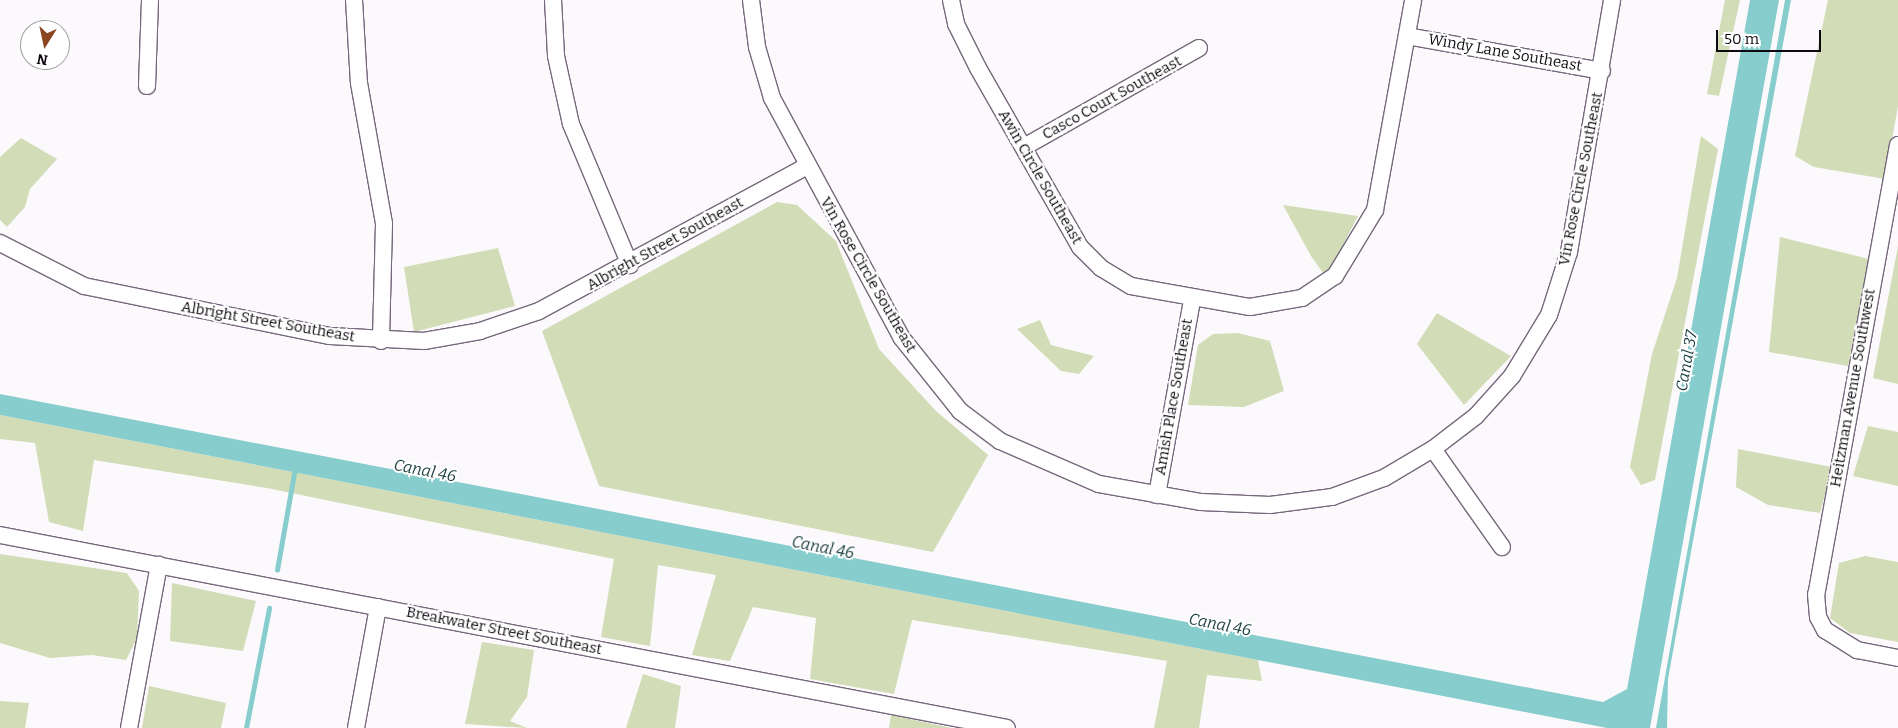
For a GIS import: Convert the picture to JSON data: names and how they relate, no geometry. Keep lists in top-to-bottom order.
{
  "streets": {
    "street": [
      "Windy Lane Southeast",
      "Casco Court Southeast",
      "Awin Circle Southeast",
      "Vin Rose Circle Southeast",
      "Albright Street Southeast",
      "Heitzman Avenue Southwest",
      "Amish Place Southeast",
      "Breakwater Street Southeast"
    ]
  },
  "crossings": [
    ["Windy Lane Southeast", "Awin Circle Southeast"],
    ["Windy Lane Southeast", "Vin Rose Circle Southeast"],
    ["Casco Court Southeast", "Awin Circle Southeast"],
    ["Awin Circle Southeast", "Amish Place Southeast"],
    ["Vin Rose Circle Southeast", "Albright Street Southeast"],
    ["Vin Rose Circle Southeast", "Amish Place Southeast"]
  ],
  "water": ["Canal 37", "Canal 46"],
  "scale_bar": "50 m",
  "north": "bottom"
}
